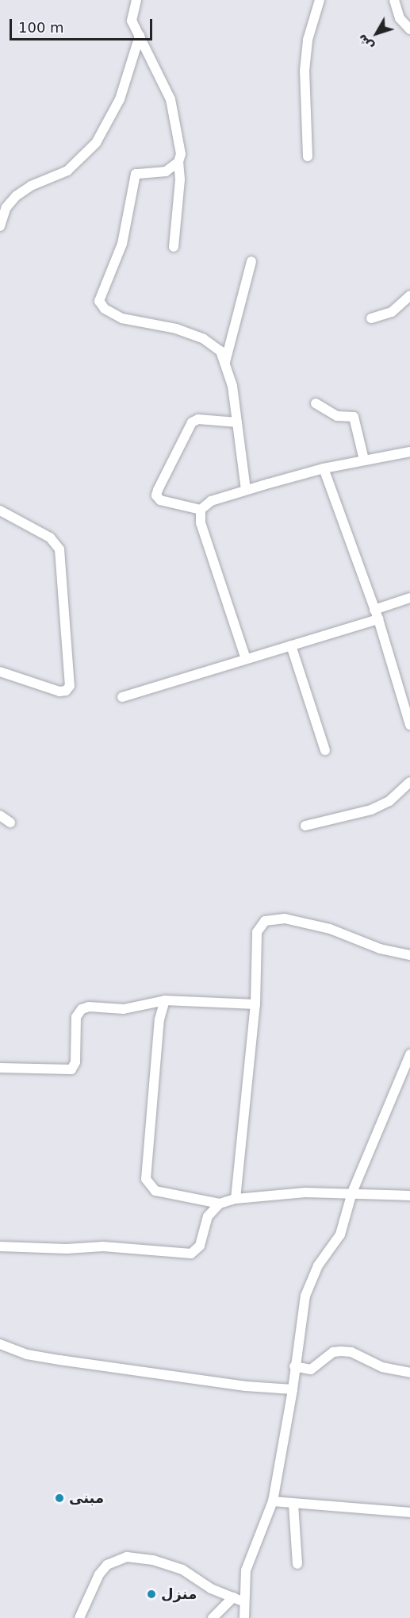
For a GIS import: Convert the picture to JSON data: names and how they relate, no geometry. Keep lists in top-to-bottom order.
{
  "places": ["مبنى", "منزل"],
  "scale_bar": "100 m",
  "north": "bottom left"
}
